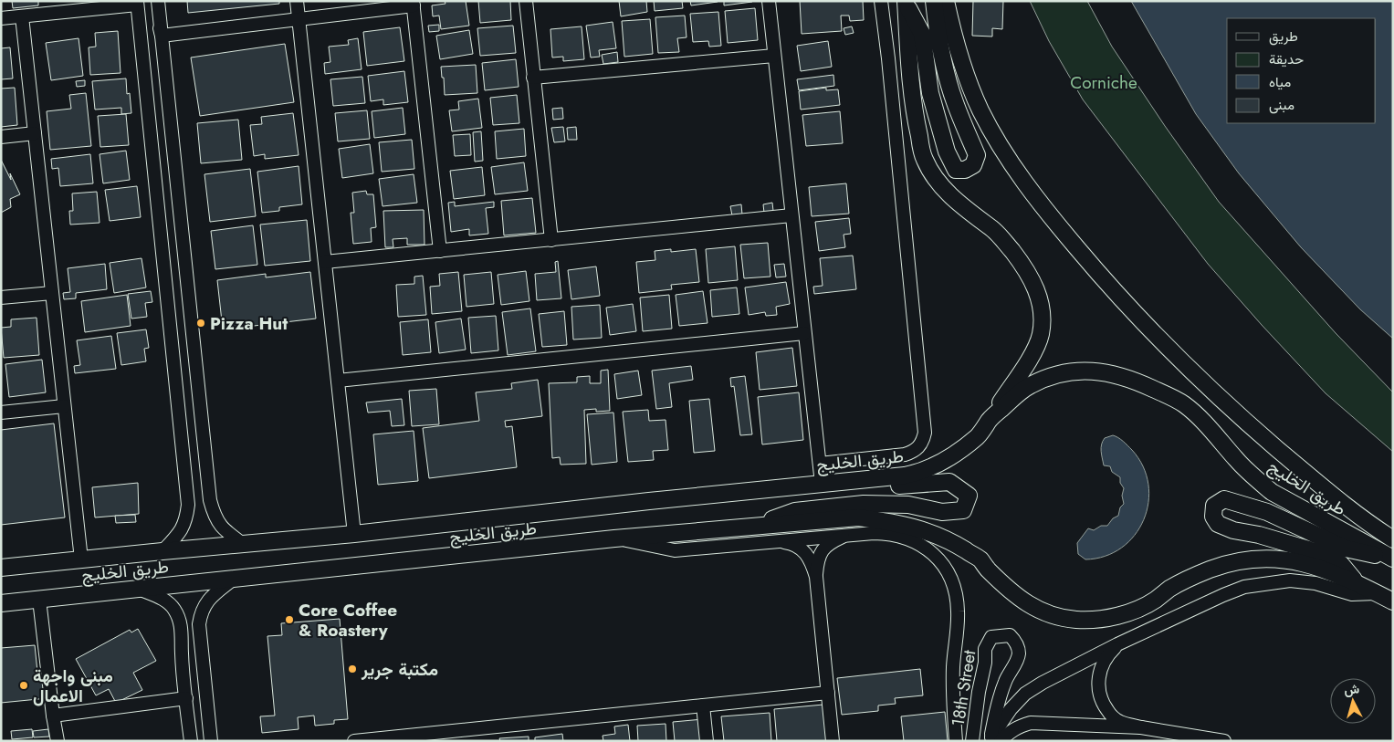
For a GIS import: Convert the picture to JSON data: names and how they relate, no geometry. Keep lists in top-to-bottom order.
{
  "streets": {
    "main road": ["طريق الخليج"],
    "street": ["18th Street"]
  },
  "parks": ["Corniche"],
  "places": [
    "Pizza Hut",
    "Core Coffee & Roastery",
    "مكتبة جرير",
    "مبنى واجهة الاعمال"
  ],
  "legend": [
    "طريق",
    "حديقة",
    "مياه",
    "مبنى"
  ],
  "north": "top"
}
